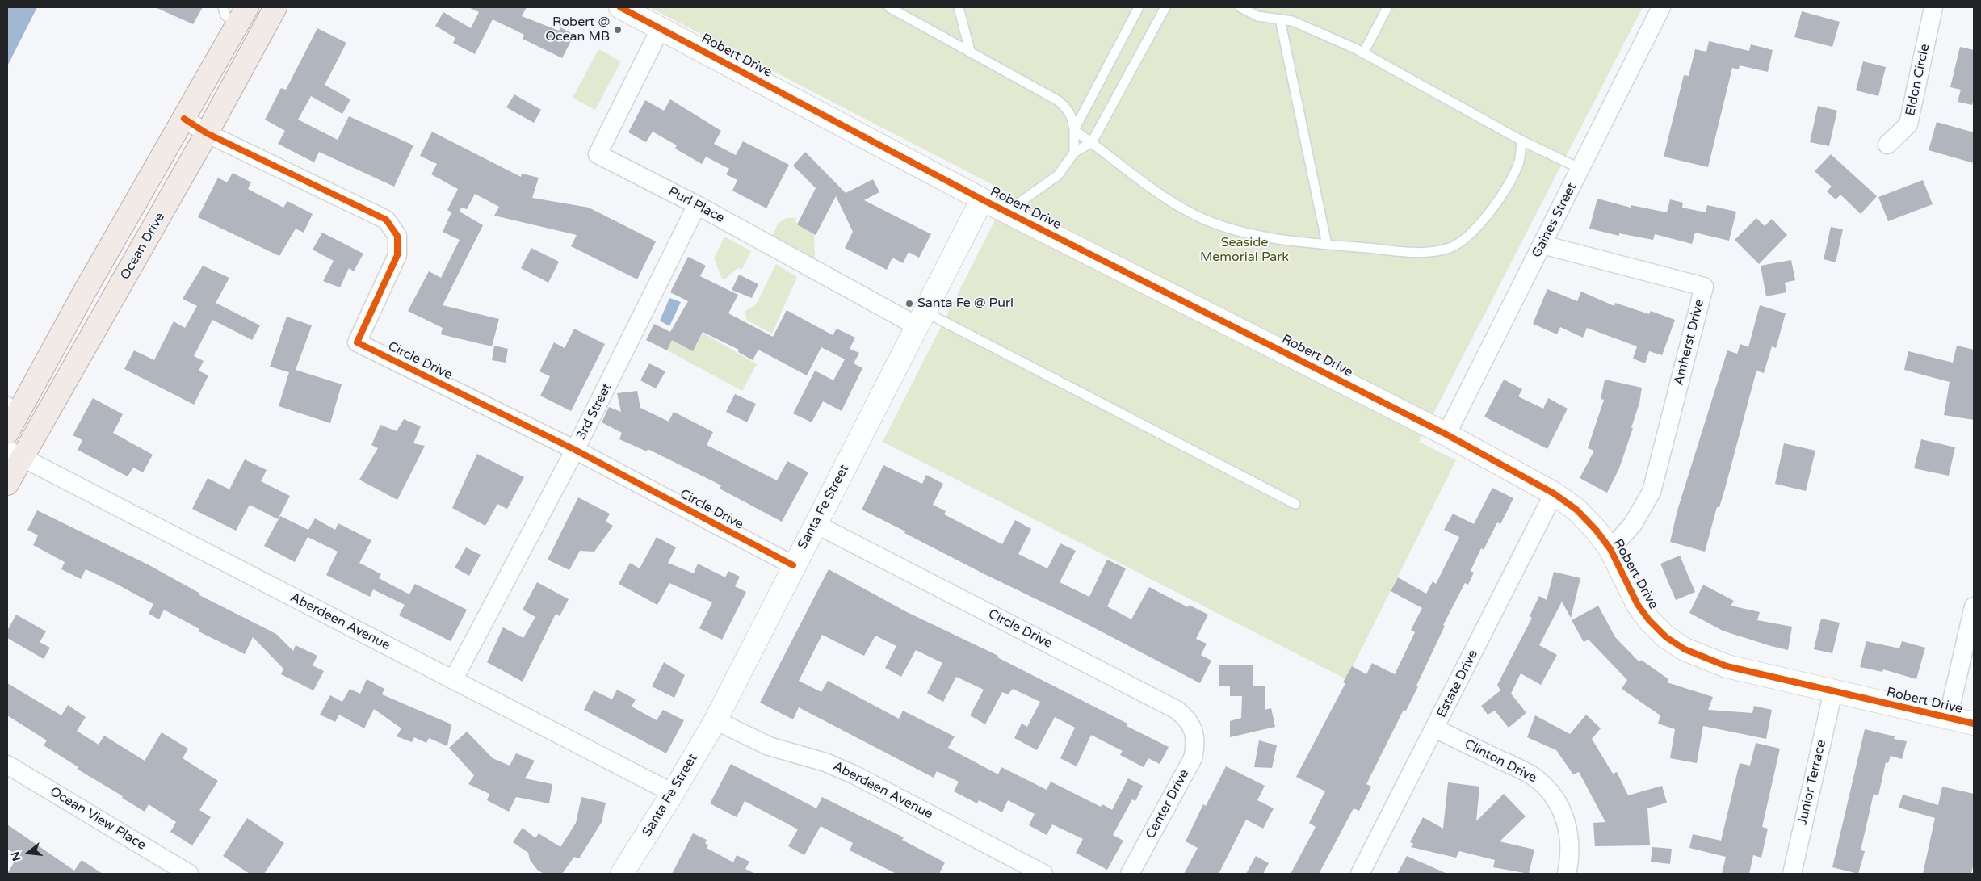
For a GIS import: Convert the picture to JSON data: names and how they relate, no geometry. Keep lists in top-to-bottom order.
{
  "streets": {
    "main road": ["Ocean Drive"],
    "street": [
      "Robert Drive",
      "Eldon Circle",
      "Purl Place",
      "Gaines Street",
      "Amherst Drive",
      "Circle Drive",
      "3rd Street",
      "Santa Fe Street",
      "Aberdeen Avenue",
      "Estate Drive",
      "Clinton Drive",
      "Junior Terrace",
      "Center Drive",
      "Ocean View Place"
    ]
  },
  "crossings": [
    ["Robert Drive", "Purl Place"],
    ["Robert Drive", "Gaines Street"],
    ["Robert Drive", "Amherst Drive"],
    ["Robert Drive", "Santa Fe Street"],
    ["Robert Drive", "Estate Drive"],
    ["Robert Drive", "Junior Terrace"],
    ["Purl Place", "3rd Street"],
    ["Purl Place", "Santa Fe Street"],
    ["Gaines Street", "Amherst Drive"],
    ["Ocean Drive", "Circle Drive"],
    ["Ocean Drive", "Aberdeen Avenue"],
    ["Circle Drive", "3rd Street"],
    ["Circle Drive", "Santa Fe Street"],
    ["Circle Drive", "Center Drive"],
    ["3rd Street", "Aberdeen Avenue"],
    ["Santa Fe Street", "Aberdeen Avenue"],
    ["Estate Drive", "Clinton Drive"]
  ],
  "parks": ["Seaside Memorial Park"],
  "places": ["Robert @ Ocean MB", "Santa Fe @ Purl"],
  "north": "left"
}
